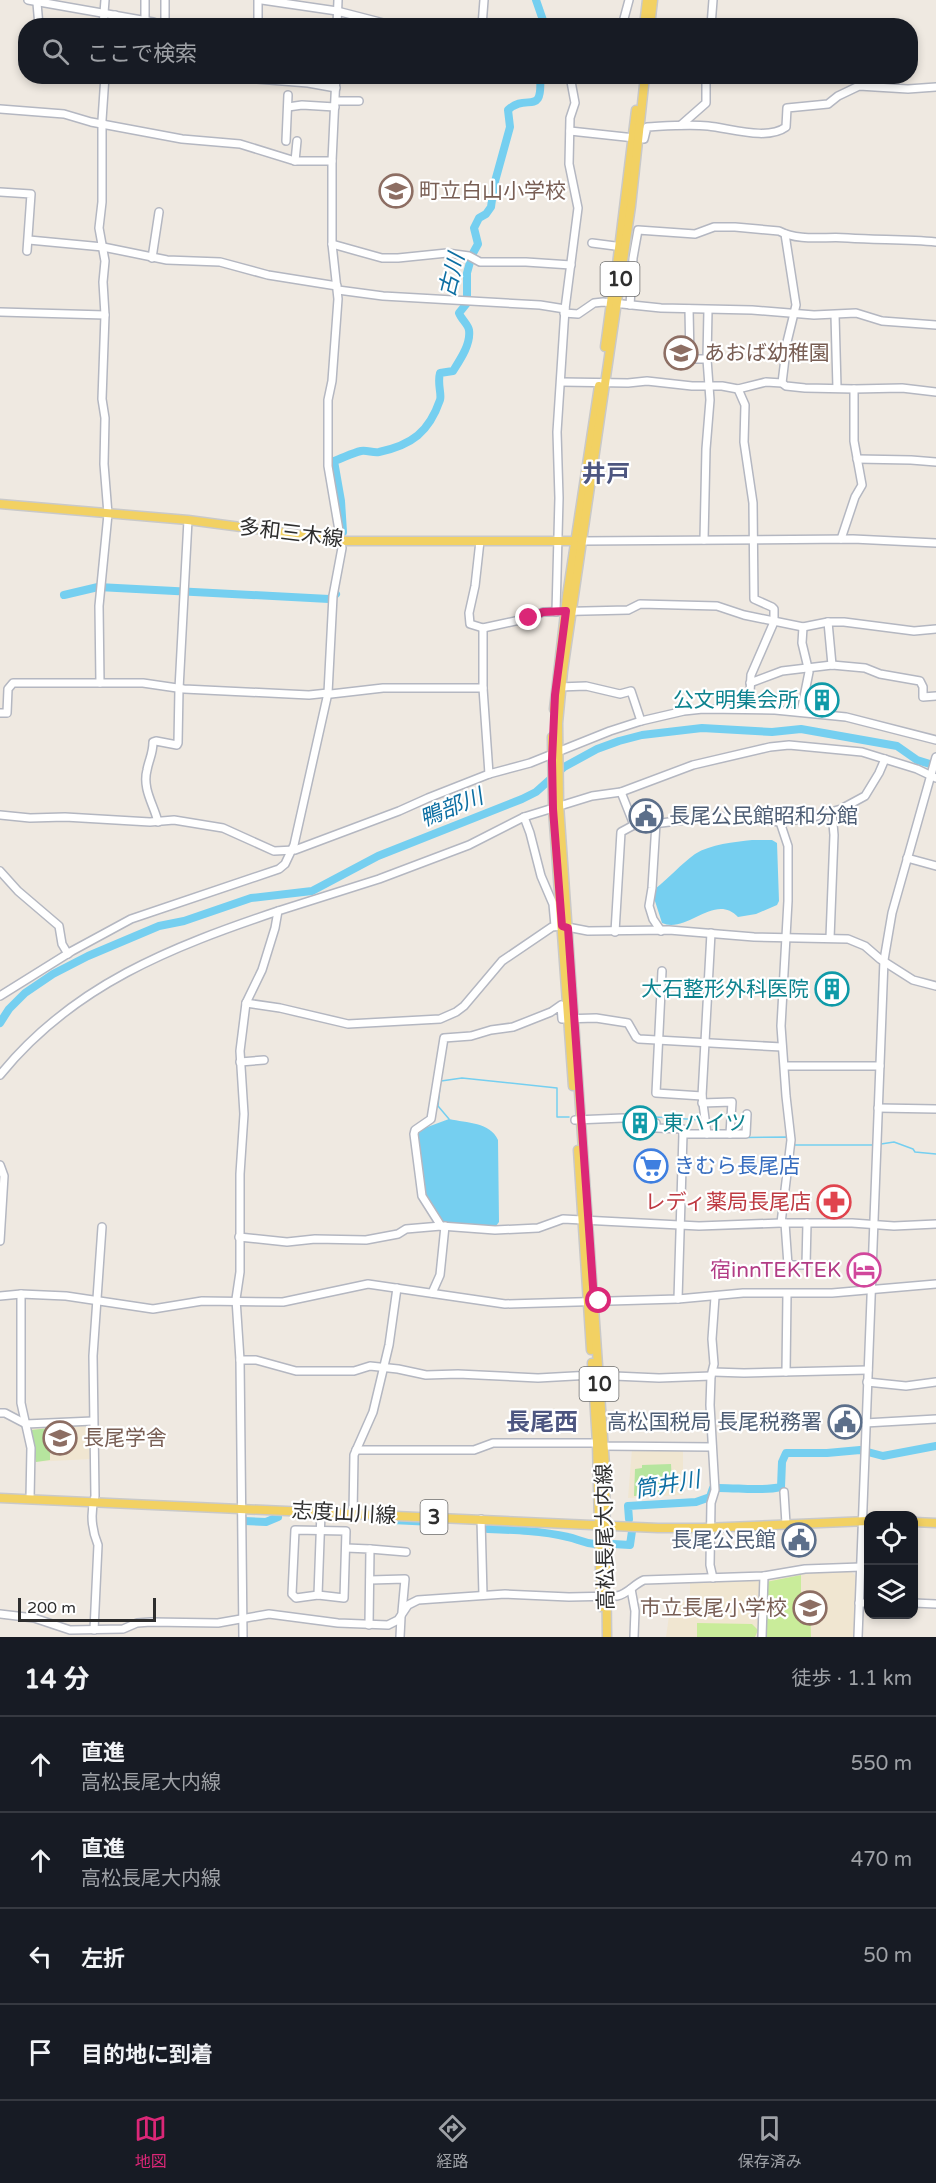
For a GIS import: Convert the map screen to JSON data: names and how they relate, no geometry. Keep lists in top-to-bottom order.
{
  "streets": {
    "main road": [
      "10",
      "多和三木線",
      "志度山川線",
      "3",
      "高松長尾大内線"
    ]
  },
  "crossings": [
    ["多和三木線", "高松長尾大内線"],
    ["志度山川線", "高松長尾大内線"]
  ],
  "districts": ["井戸", "長尾西"],
  "water": ["古川", "鴨部川", "筒井川"],
  "places": {
    "school or university": [
      "町立白山小学校",
      "あおば幼稚園",
      "長尾学舎",
      "市立長尾小学校"
    ],
    "building": ["公文明集会所", "大石整形外科医院", "東ハイツ"],
    "public building": ["長尾公民館昭和分館", "高松国税局 長尾税務署", "長尾公民館"],
    "supermarket": ["きむら長尾店"],
    "pharmacy": ["レディ薬局長尾店"],
    "hotel": ["宿innTEKTEK"]
  },
  "scale_bar": "200 m",
  "page": {
    "search": "ここで検索",
    "scale": "200 m",
    "heading": ["14 分", "徒歩 · 1.1 km"],
    "list": [
      ["直進", "高松長尾大内線", "550 m"],
      ["直進", "高松長尾大内線", "470 m"],
      ["左折", "50 m"],
      "目的地に到着"
    ],
    "nav": ["地図", "経路", "保存済み"]
  }
}
